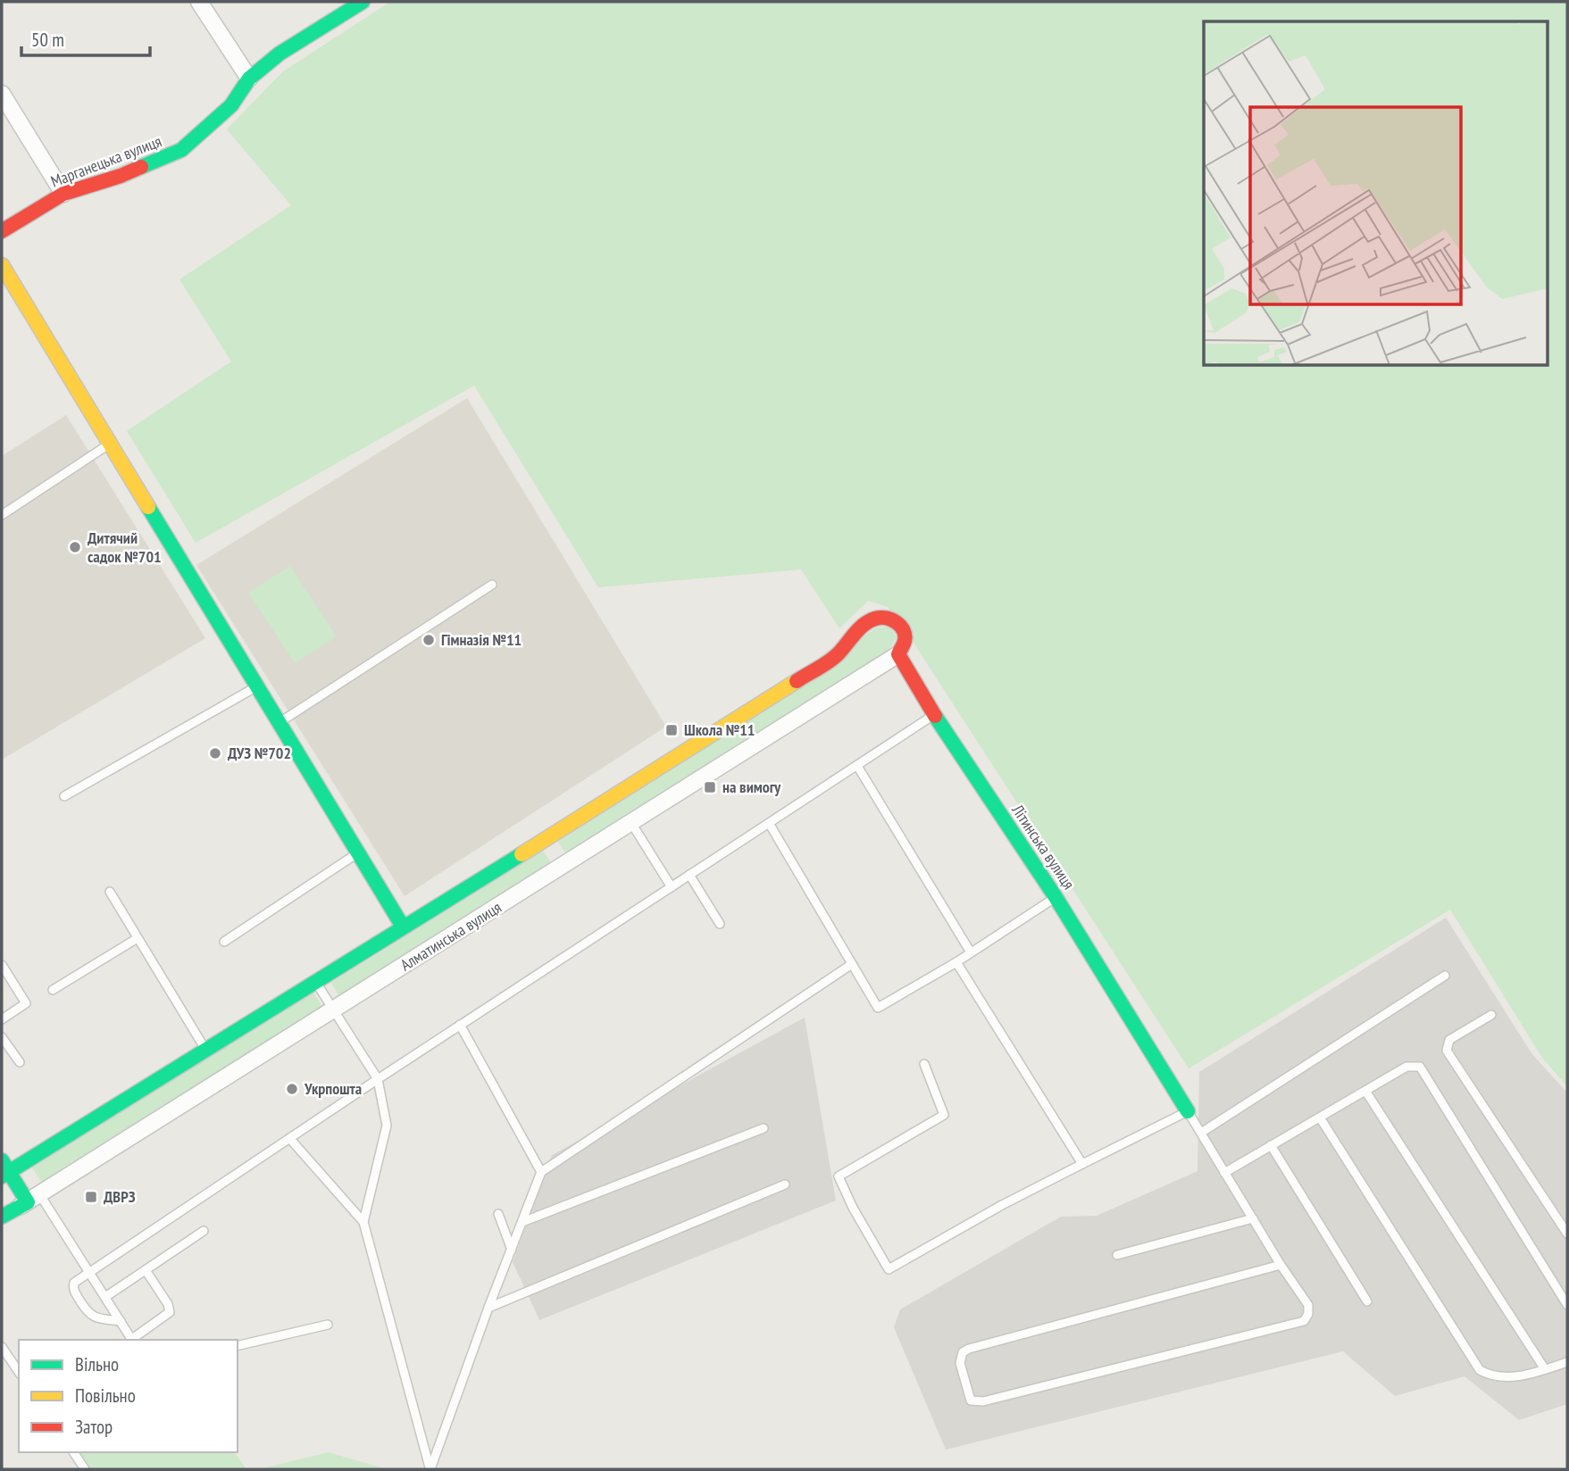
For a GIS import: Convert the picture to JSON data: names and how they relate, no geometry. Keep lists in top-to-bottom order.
{
  "streets": {
    "street": ["Марганецька вулиця", "Літинська вулиця", "Алматинська вулиця"]
  },
  "crossings": [
    ["Літинська вулиця", "Алматинська вулиця"]
  ],
  "places": {
    "other": [
      "Дитячий садок №701",
      "Гімназія №11",
      "ДУЗ №702",
      "Укрпошта"
    ],
    "transit": ["Школа №11", "на вимогу", "ДВРЗ"]
  },
  "legend": ["Вільно", "Повільно", "Затор"],
  "scale_bar": "50 m"
}
